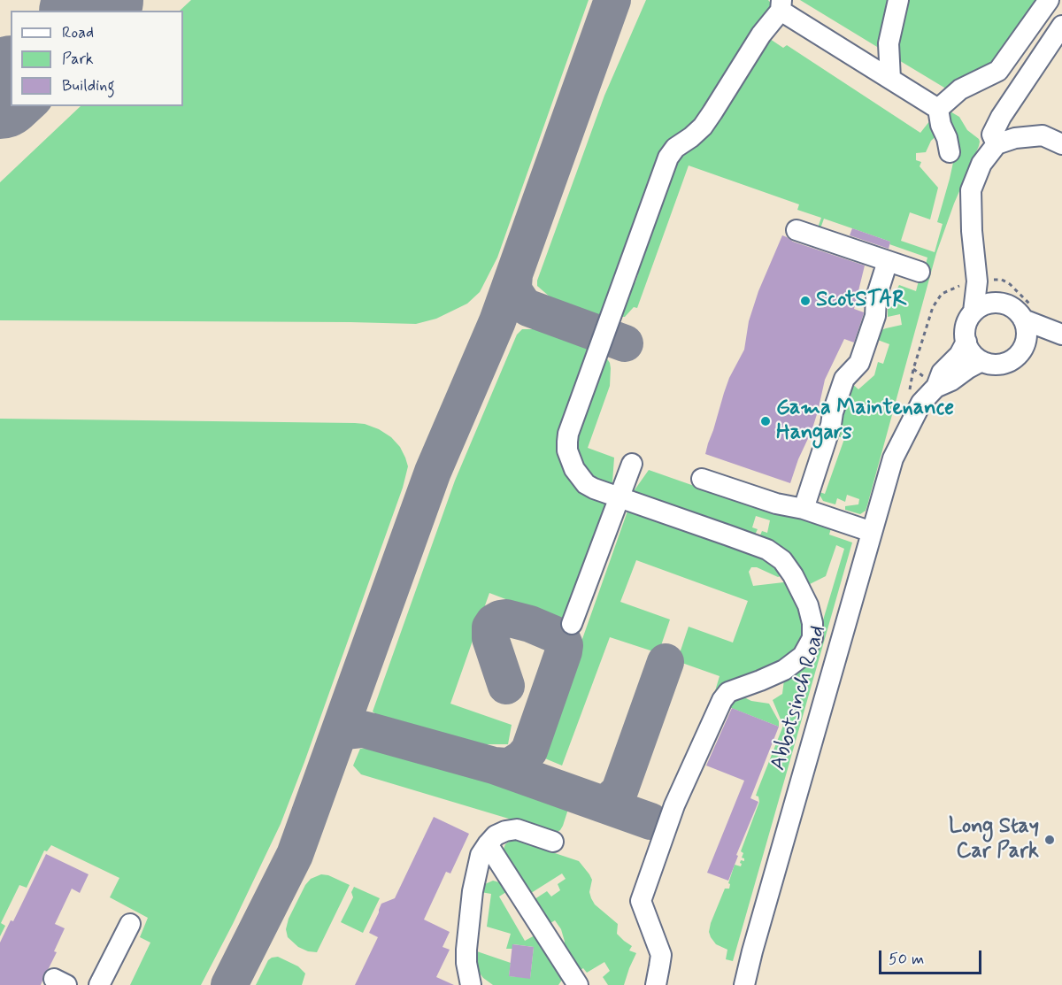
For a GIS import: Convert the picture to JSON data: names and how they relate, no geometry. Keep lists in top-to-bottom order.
{
  "streets": {
    "street": ["Abbotsinch Road"]
  },
  "places": ["ScotSTAR", "Gama Maintenance Hangars", "Long Stay Car Park"],
  "legend": ["Road", "Park", "Building"],
  "scale_bar": "50 m"
}
